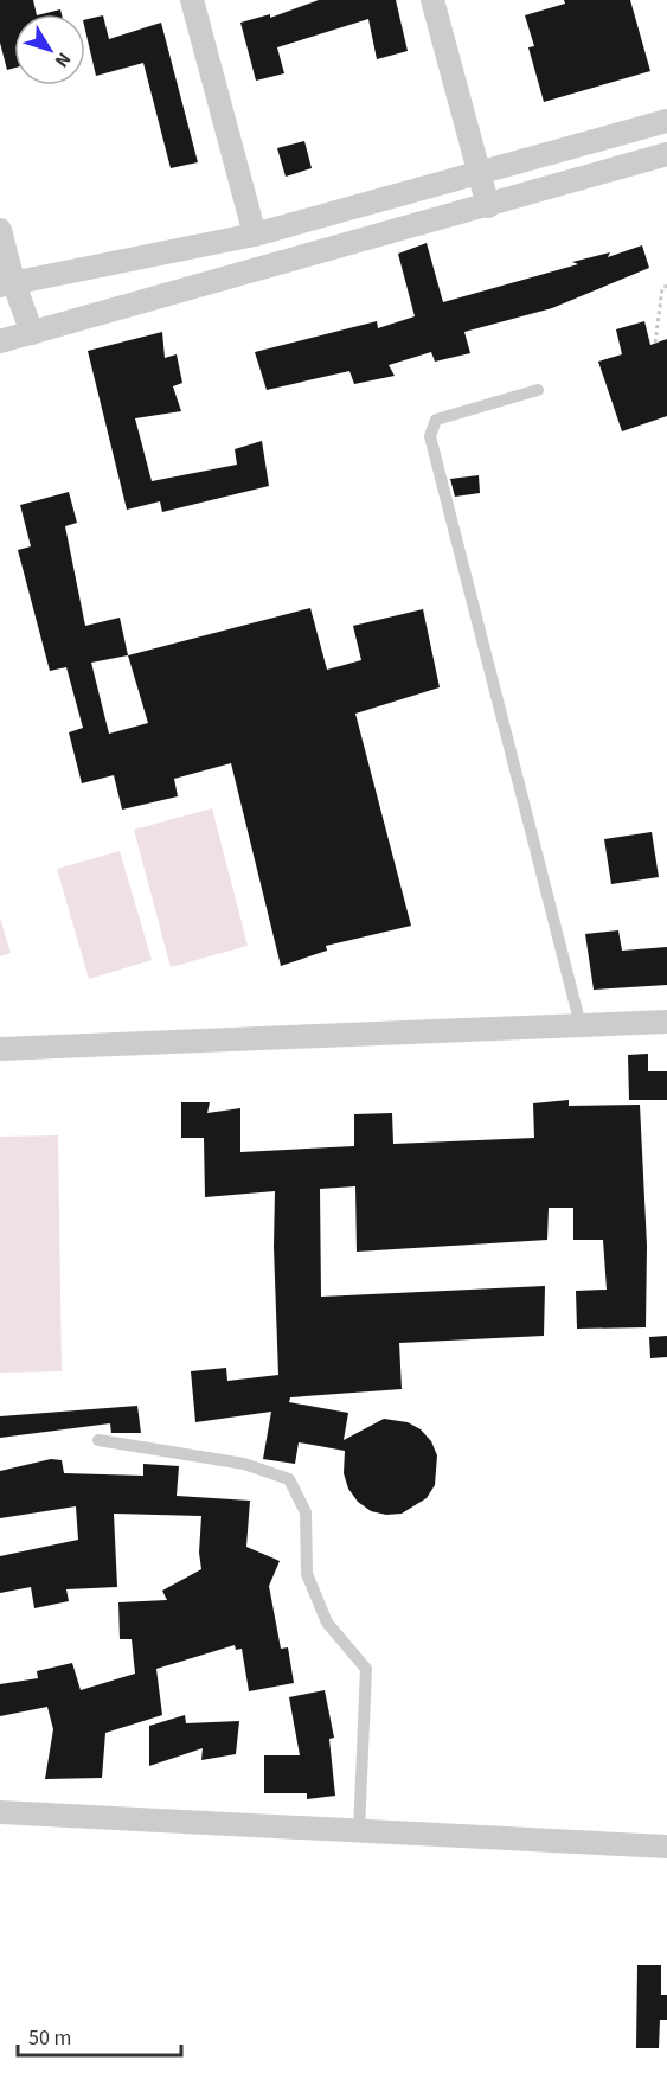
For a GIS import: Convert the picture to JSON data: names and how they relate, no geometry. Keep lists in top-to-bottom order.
{
  "scale_bar": "50 m",
  "north": "bottom right"
}
